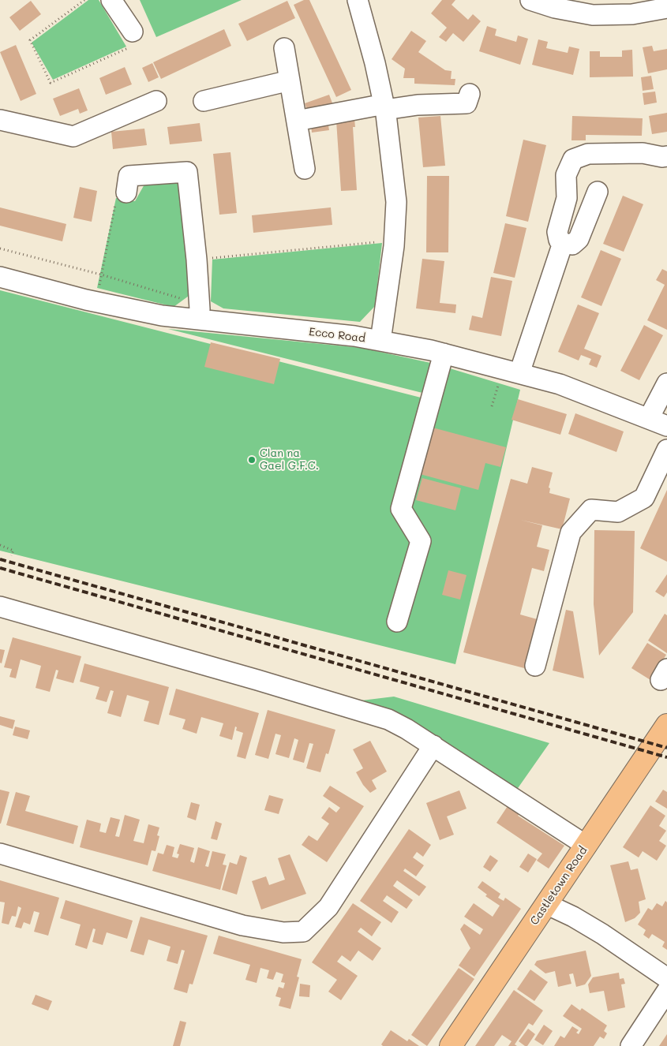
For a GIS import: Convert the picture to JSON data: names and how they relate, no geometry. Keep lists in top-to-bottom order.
{
  "streets": {
    "main road": ["Castletown Road"],
    "street": ["Ecco Road"]
  },
  "places": ["Clan na Gael G.F.C."]
}
